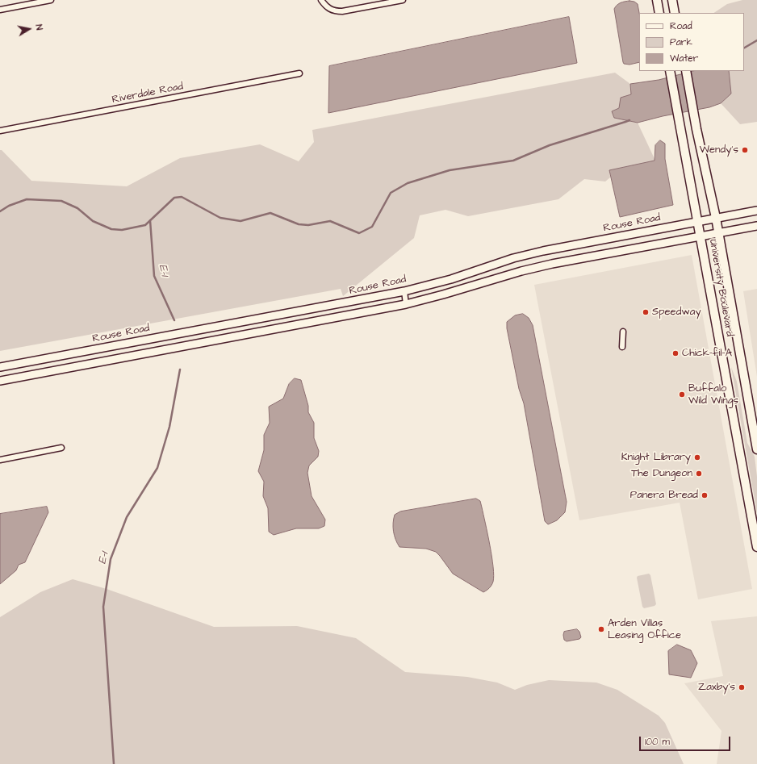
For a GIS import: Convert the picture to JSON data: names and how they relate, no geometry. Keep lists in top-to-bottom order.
{
  "streets": {
    "main road": ["University Boulevard"],
    "street": ["Riverdale Road", "Rouse Road"]
  },
  "crossings": [
    ["Rouse Road", "University Boulevard"]
  ],
  "water": ["E-1"],
  "places": [
    "Wendy's",
    "Speedway",
    "Chick-fil-A",
    "Buffalo Wild Wings",
    "Knight Library",
    "The Dungeon",
    "Panera Bread",
    "Arden Villas Leasing Office",
    "Zaxby's"
  ],
  "legend": ["Road", "Park", "Water"],
  "scale_bar": "100 m",
  "north": "right"
}
